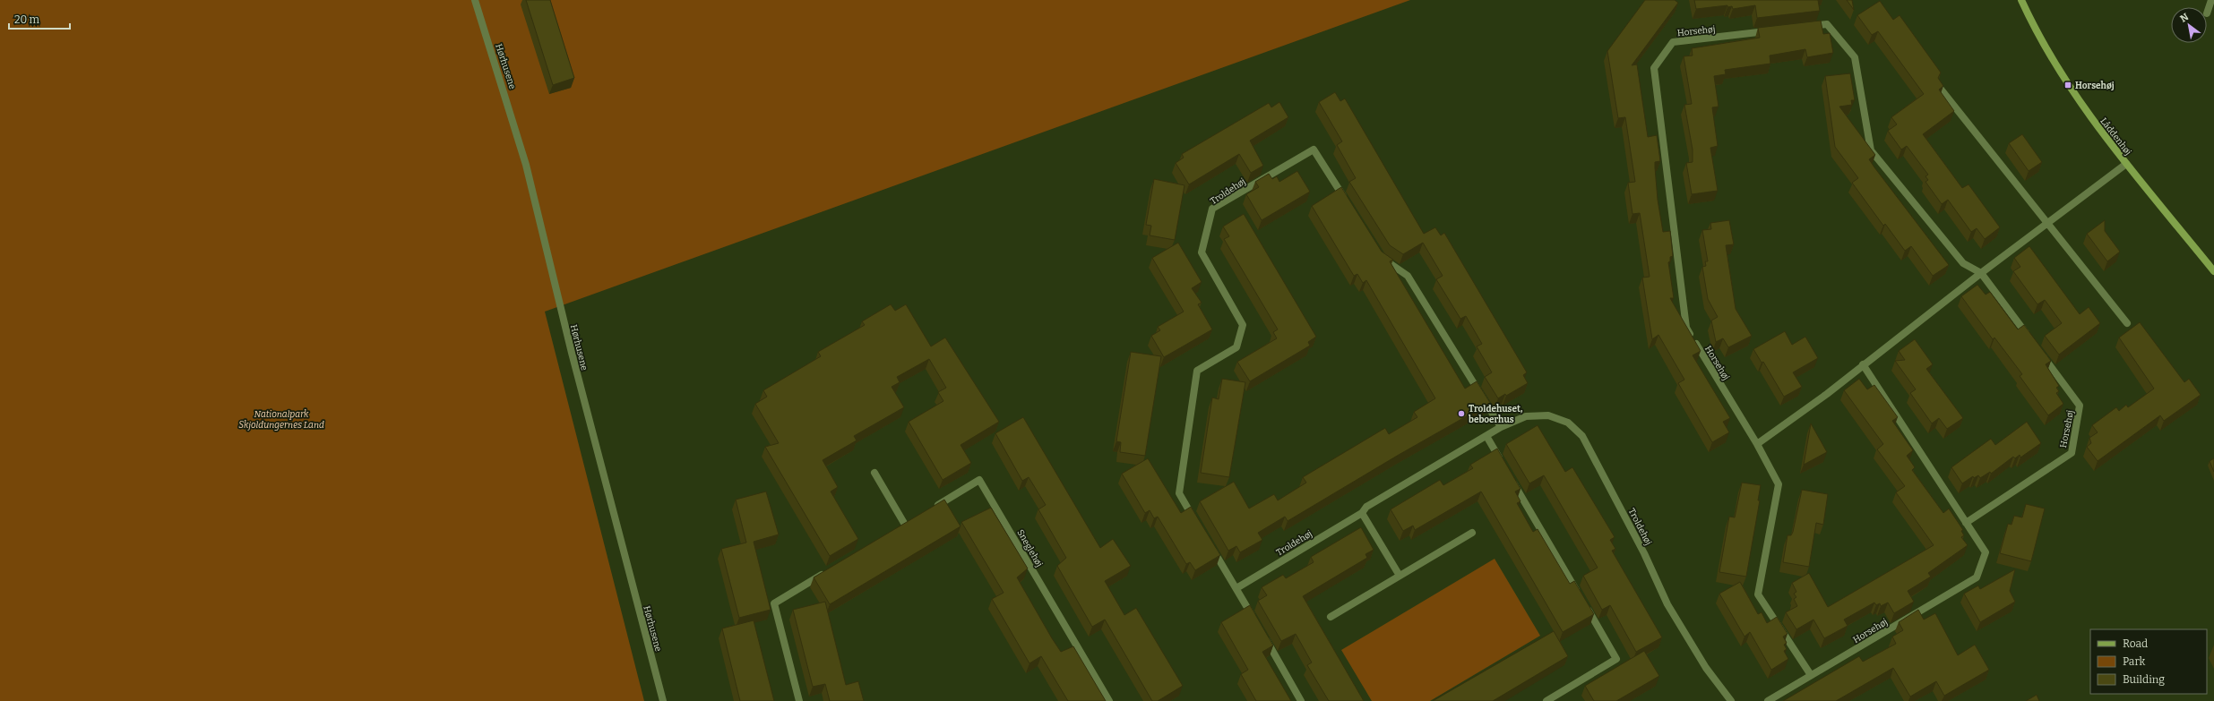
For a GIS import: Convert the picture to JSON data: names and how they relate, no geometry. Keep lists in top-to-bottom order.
{
  "streets": {
    "street": [
      "Horsehøj",
      "Hørhusene",
      "Låddenhøj",
      "Troldehøj",
      "Sneglehøj"
    ]
  },
  "parks": ["Nationalpark Skjoldungernes Land"],
  "places": {
    "transit": ["Horsehøj"],
    "other": ["Troldehuset, beboerhus"]
  },
  "legend": ["Road", "Park", "Building"],
  "scale_bar": "20 m",
  "north": "top left"
}
